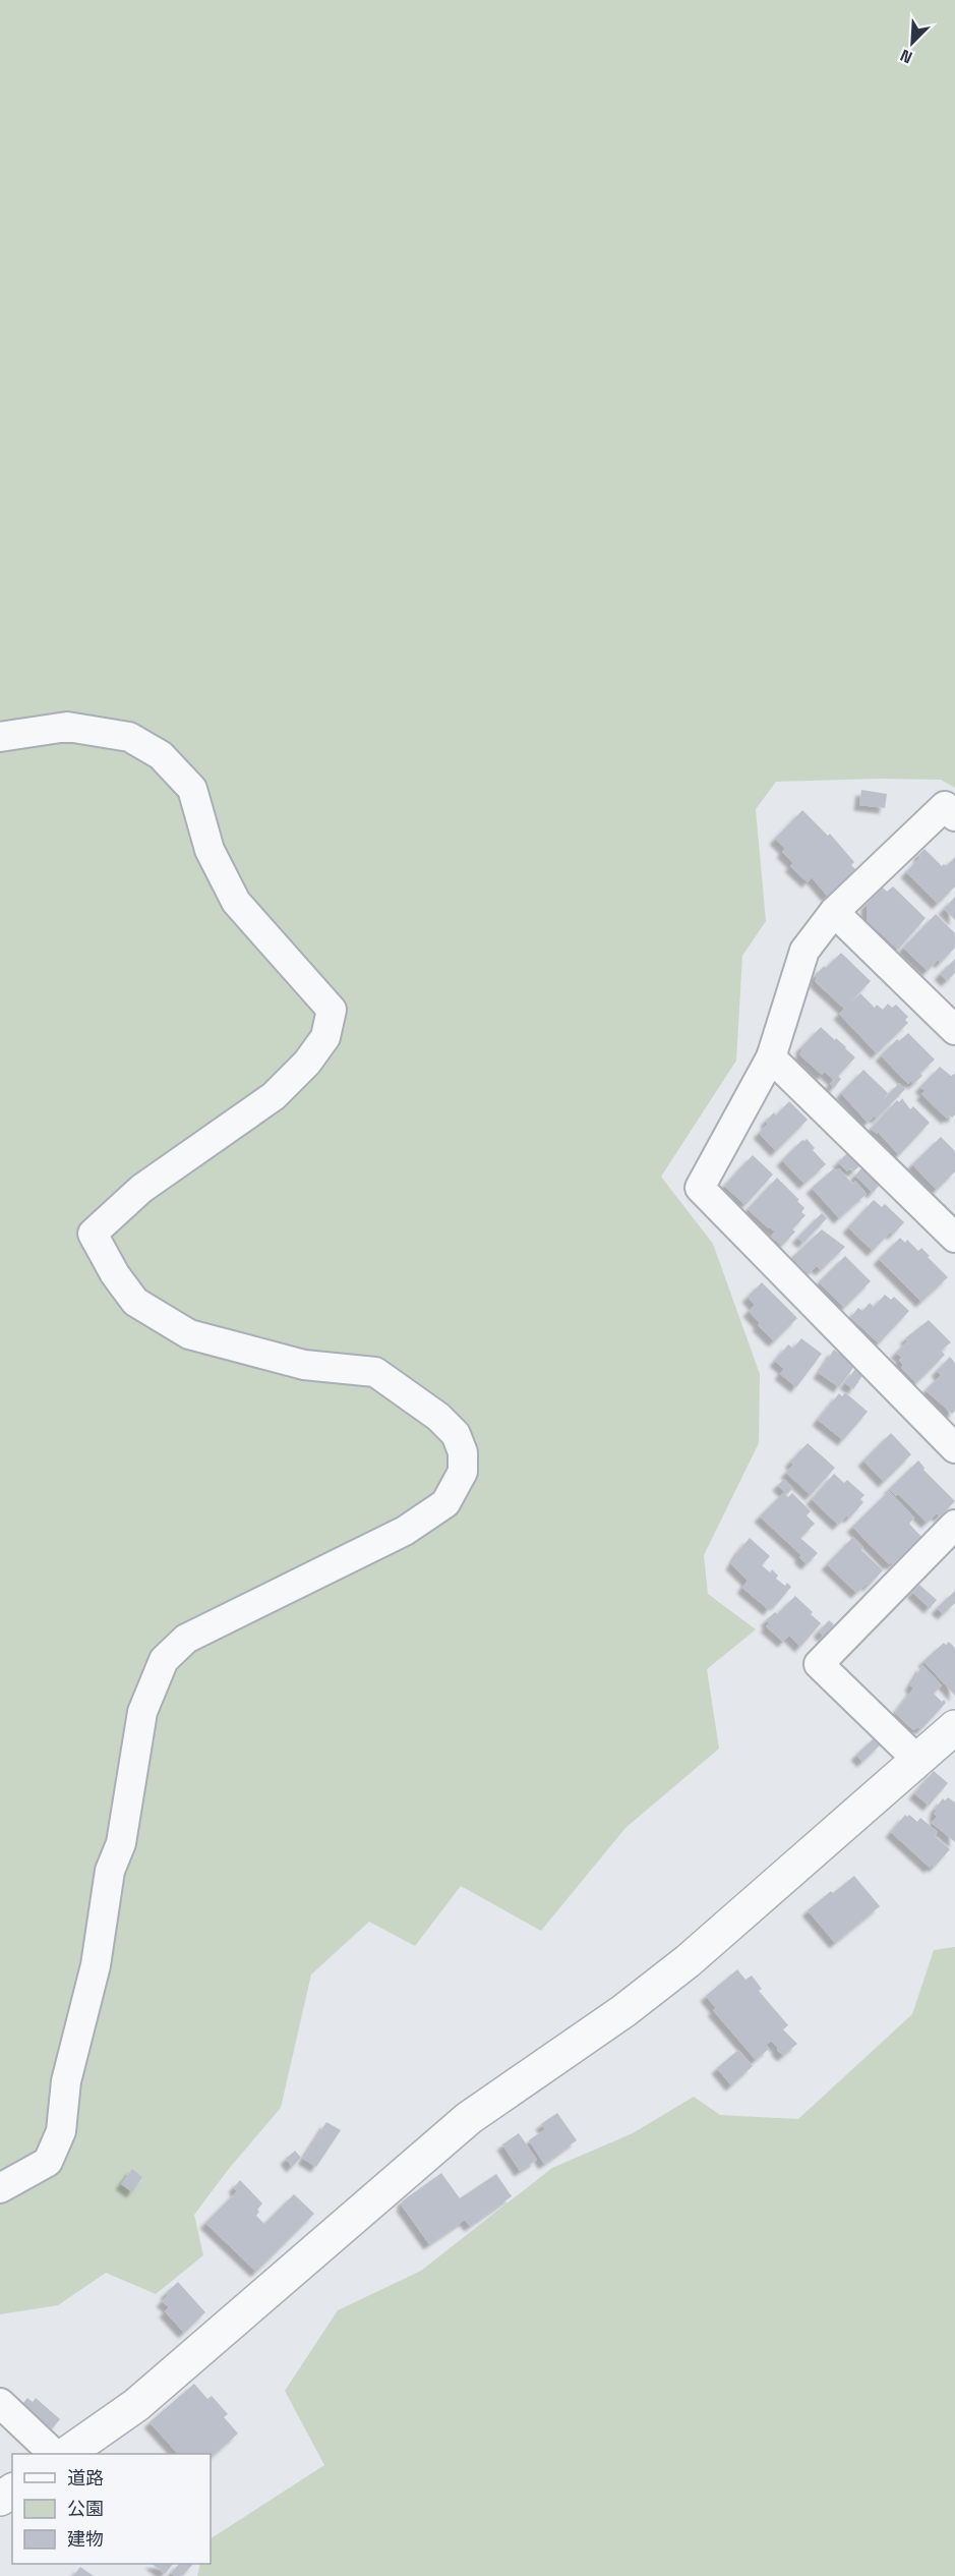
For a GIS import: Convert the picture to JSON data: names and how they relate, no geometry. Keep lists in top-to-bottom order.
{
  "legend": ["道路", "公園", "建物"],
  "north": "bottom left"
}
